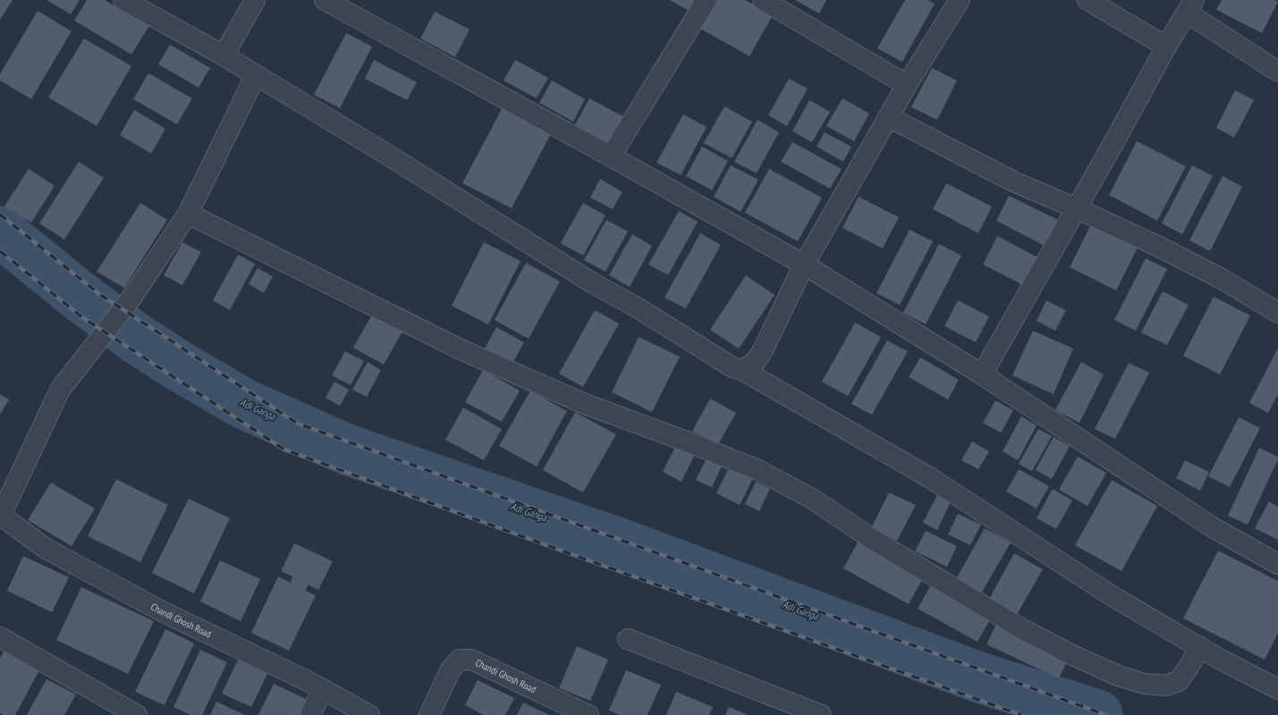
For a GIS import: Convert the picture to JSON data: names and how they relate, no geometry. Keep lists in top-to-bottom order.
{
  "streets": {
    "street": ["Chandi Ghosh Road"]
  },
  "water": ["Adi Ganga"]
}
